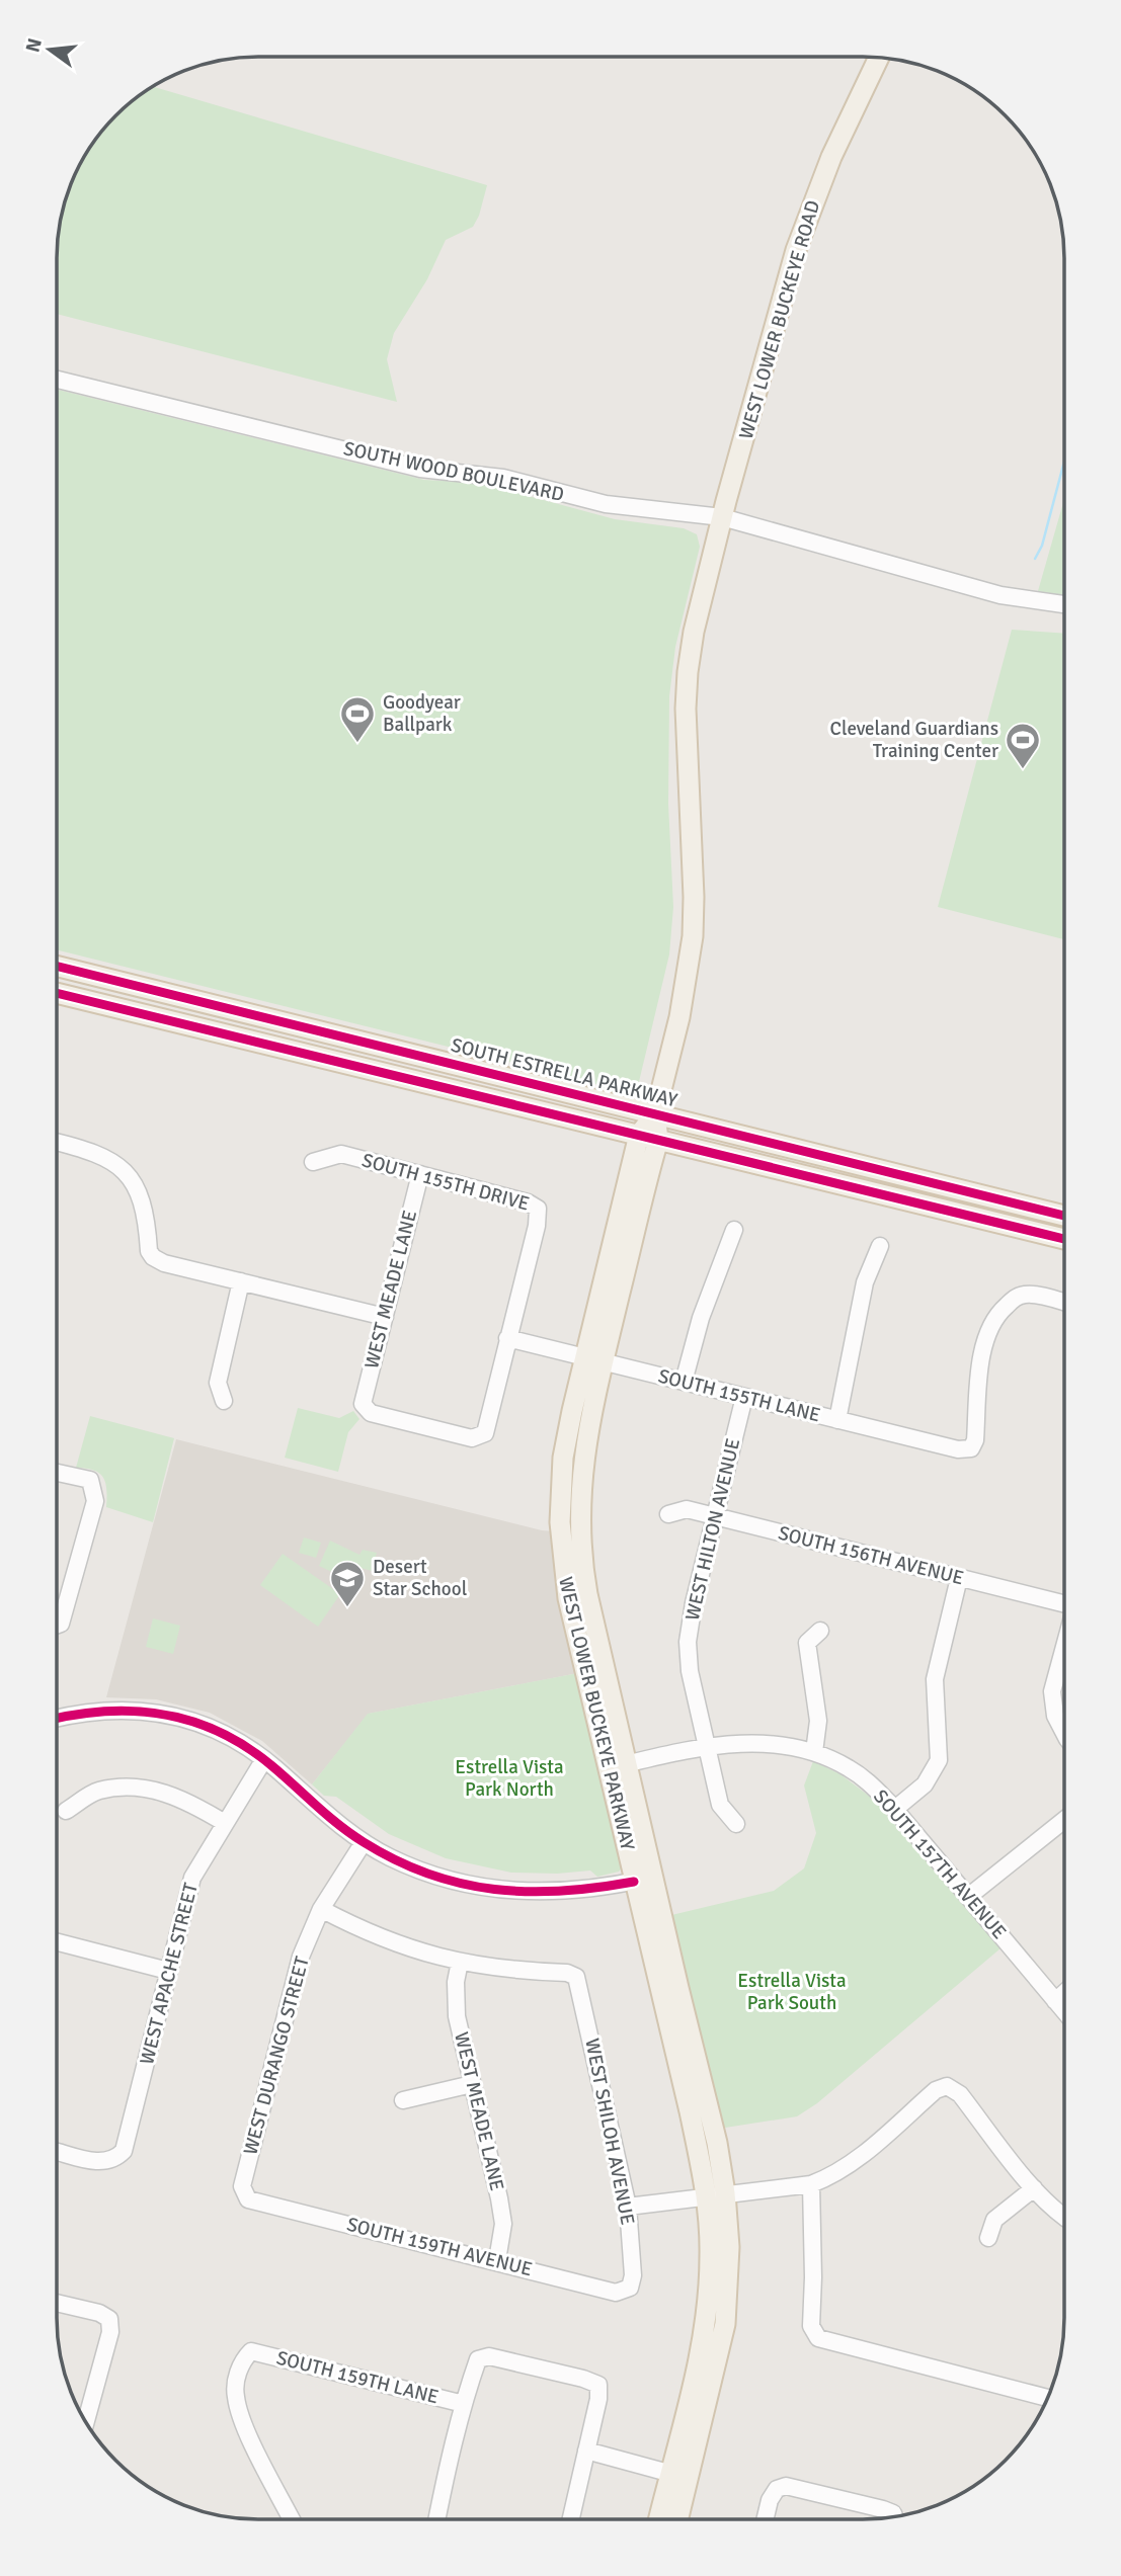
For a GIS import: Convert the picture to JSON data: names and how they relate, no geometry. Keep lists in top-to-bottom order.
{
  "streets": {
    "main road": ["WEST LOWER BUCKEYE ROAD", "SOUTH ESTRELLA PARKWAY", "WEST LOWER BUCKEYE PARKWAY"],
    "street": [
      "SOUTH WOOD BOULEVARD",
      "SOUTH 155TH DRIVE",
      "WEST MEADE LANE",
      "SOUTH 155TH LANE",
      "WEST HILTON AVENUE",
      "SOUTH 156TH AVENUE",
      "SOUTH 157TH AVENUE",
      "WEST APACHE STREET",
      "WEST DURANGO STREET",
      "WEST SHILOH AVENUE",
      "SOUTH 159TH AVENUE",
      "SOUTH 159TH LANE"
    ]
  },
  "crossings": [
    ["WEST LOWER BUCKEYE ROAD", "SOUTH WOOD BOULEVARD"],
    ["WEST LOWER BUCKEYE ROAD", "WEST LOWER BUCKEYE PARKWAY"],
    ["SOUTH WOOD BOULEVARD", "WEST LOWER BUCKEYE PARKWAY"],
    ["SOUTH ESTRELLA PARKWAY", "WEST LOWER BUCKEYE PARKWAY"],
    ["SOUTH 155TH DRIVE", "WEST MEADE LANE"],
    ["SOUTH 155TH DRIVE", "SOUTH 155TH LANE"],
    ["WEST MEADE LANE", "SOUTH 155TH LANE"],
    ["WEST MEADE LANE", "WEST SHILOH AVENUE"],
    ["WEST MEADE LANE", "SOUTH 159TH AVENUE"],
    ["SOUTH 155TH LANE", "WEST HILTON AVENUE"],
    ["SOUTH 155TH LANE", "WEST LOWER BUCKEYE PARKWAY"],
    ["WEST HILTON AVENUE", "SOUTH 156TH AVENUE"],
    ["WEST HILTON AVENUE", "SOUTH 157TH AVENUE"],
    ["WEST LOWER BUCKEYE PARKWAY", "SOUTH 157TH AVENUE"],
    ["WEST DURANGO STREET", "SOUTH 159TH AVENUE"],
    ["WEST SHILOH AVENUE", "SOUTH 159TH AVENUE"]
  ],
  "parks": ["Estrella Vista Park North", "Estrella Vista Park South"],
  "places": {
    "sports": ["Goodyear Ballpark", "Cleveland Guardians Training Center"],
    "school or university": ["Desert Star School"]
  },
  "north": "left"
}
